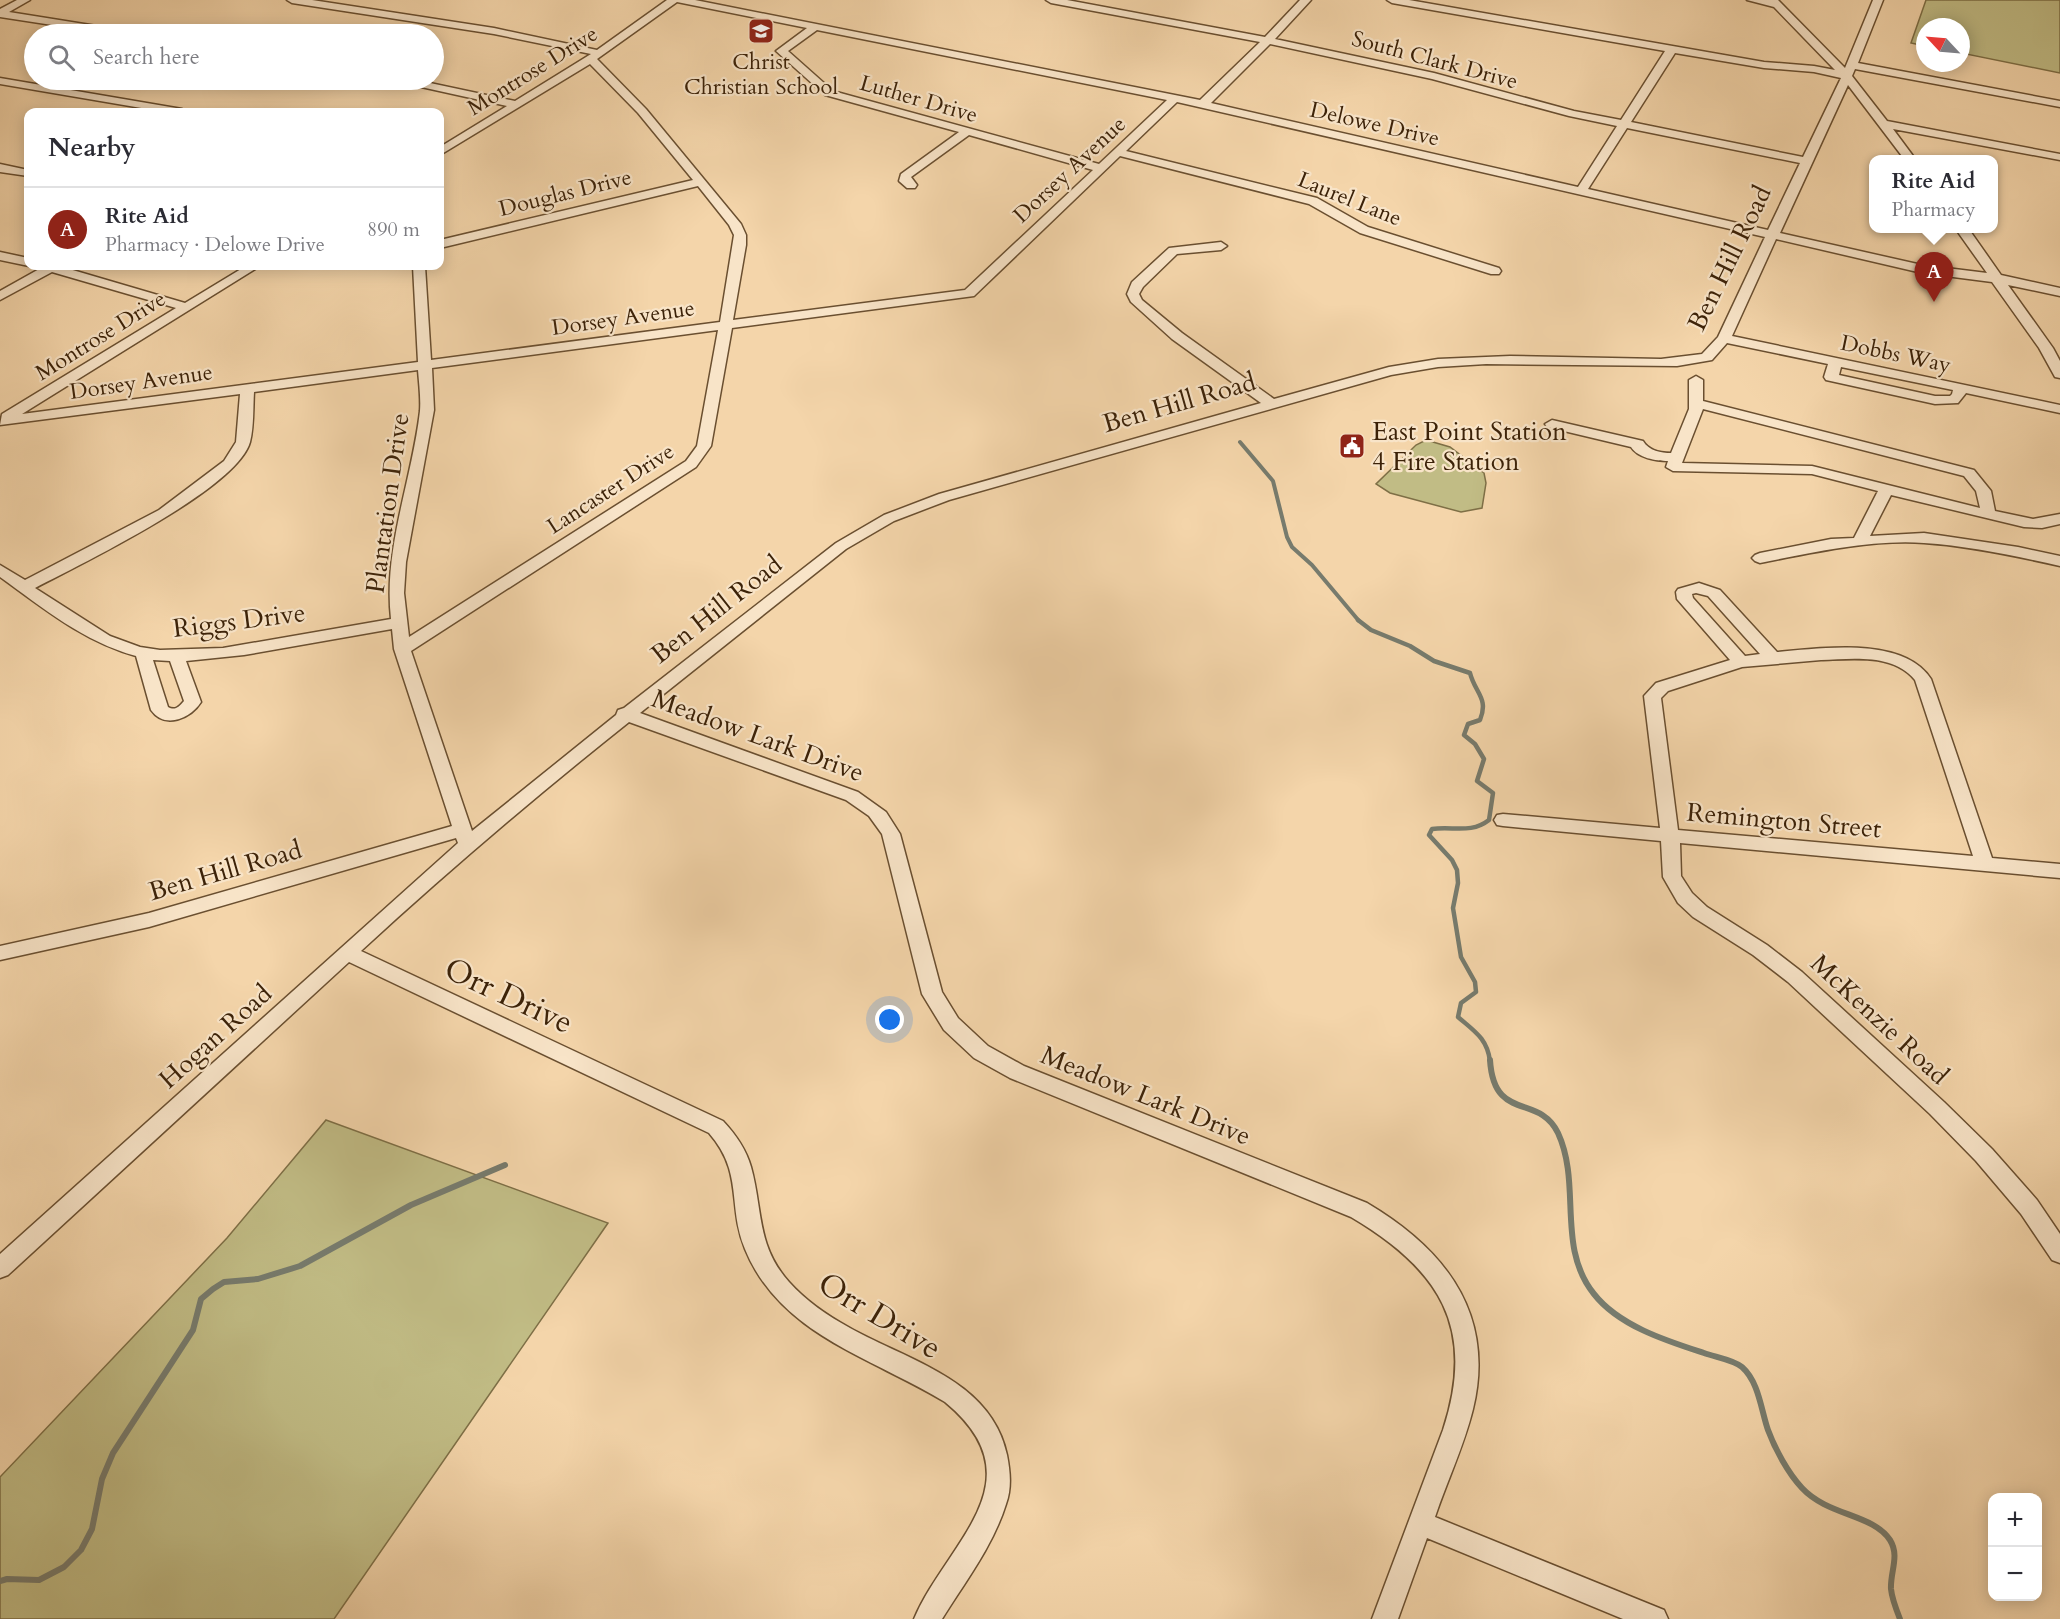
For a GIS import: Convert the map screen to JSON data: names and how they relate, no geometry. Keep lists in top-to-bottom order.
{
  "streets": {
    "street": [
      "South Clark Drive",
      "Montrose Drive",
      "Luther Drive",
      "Delowe Drive",
      "Dorsey Avenue",
      "Douglas Drive",
      "Laurel Lane",
      "Ben Hill Road",
      "Dobbs Way",
      "Lancaster Drive",
      "Plantation Drive",
      "Riggs Drive",
      "Meadow Lark Drive",
      "Remington Street",
      "Orr Drive",
      "McKenzie Road",
      "Hogan Road"
    ]
  },
  "crossings": [
    ["South Clark Drive", "Ben Hill Road"],
    ["Montrose Drive", "Dorsey Avenue"],
    ["Montrose Drive", "Lancaster Drive"],
    ["Luther Drive", "Delowe Drive"],
    ["Luther Drive", "Dorsey Avenue"],
    ["Delowe Drive", "Dorsey Avenue"],
    ["Delowe Drive", "Ben Hill Road"],
    ["Dorsey Avenue", "Laurel Lane"],
    ["Dorsey Avenue", "Lancaster Drive"],
    ["Dorsey Avenue", "Plantation Drive"],
    ["Douglas Drive", "Lancaster Drive"],
    ["Ben Hill Road", "Dobbs Way"],
    ["Ben Hill Road", "Plantation Drive"],
    ["Ben Hill Road", "Meadow Lark Drive"],
    ["Ben Hill Road", "Hogan Road"],
    ["Lancaster Drive", "Plantation Drive"],
    ["Plantation Drive", "Riggs Drive"],
    ["Plantation Drive", "Hogan Road"],
    ["Remington Street", "McKenzie Road"],
    ["Orr Drive", "Hogan Road"]
  ],
  "places": {
    "school or university": ["Christ Christian School"],
    "public building": ["East Point Station 4 Fire Station"]
  },
  "north": "top left",
  "page": {
    "search": "Search here",
    "heading": "Nearby",
    "popup": ["Rite Aid", "Pharmacy"],
    "list": [
      {
        "mark": "A",
        "name": "Rite Aid",
        "note": "Pharmacy · Delowe Drive",
        "value": "890 m"
      }
    ],
    "pins": "A",
    "map_buttons": ["+", "−"]
  }
}
